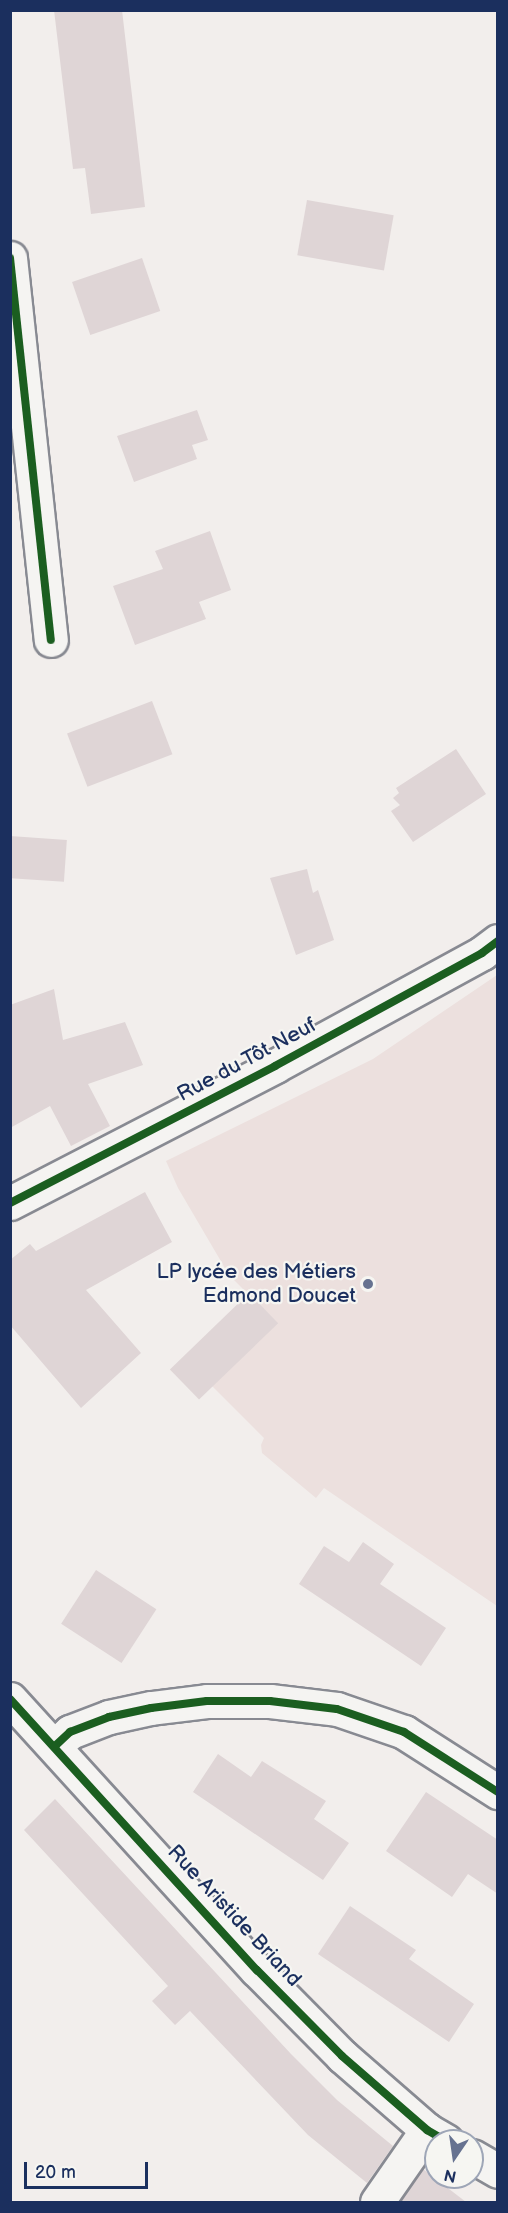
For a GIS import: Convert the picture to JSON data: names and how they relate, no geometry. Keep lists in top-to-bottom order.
{
  "streets": {
    "street": ["Rue du Tôt Neuf", "Rue Aristide Briand"]
  },
  "places": ["LP lycée des Métiers Edmond Doucet"],
  "scale_bar": "20 m",
  "north": "bottom"
}
